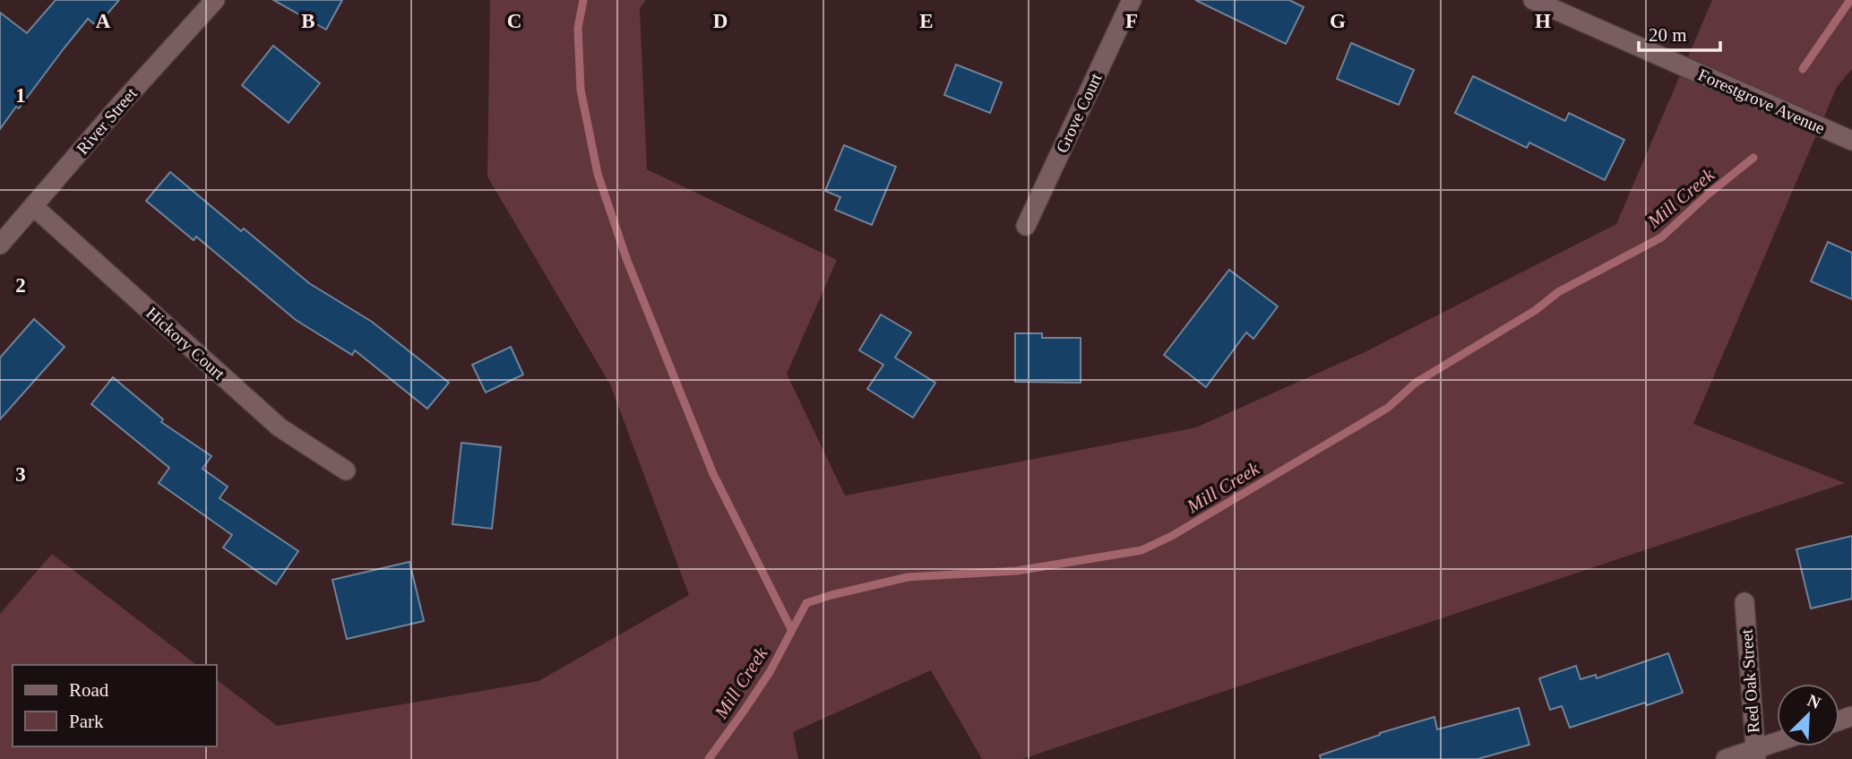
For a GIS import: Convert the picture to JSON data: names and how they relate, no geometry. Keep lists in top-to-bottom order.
{
  "streets": {
    "street": [
      "Forestgrove Avenue",
      "Grove Court",
      "River Street",
      "Hickory Court",
      "Red Oak Street"
    ]
  },
  "crossings": [
    ["River Street", "Hickory Court"]
  ],
  "water": ["Mill Creek"],
  "legend": ["Road", "Park"],
  "scale_bar": "20 m",
  "north": "top right",
  "grid": {
    "columns": [
      "A",
      "B",
      "C",
      "D",
      "E",
      "F",
      "G",
      "H"
    ],
    "rows": ["1", "2", "3"]
  }
}
